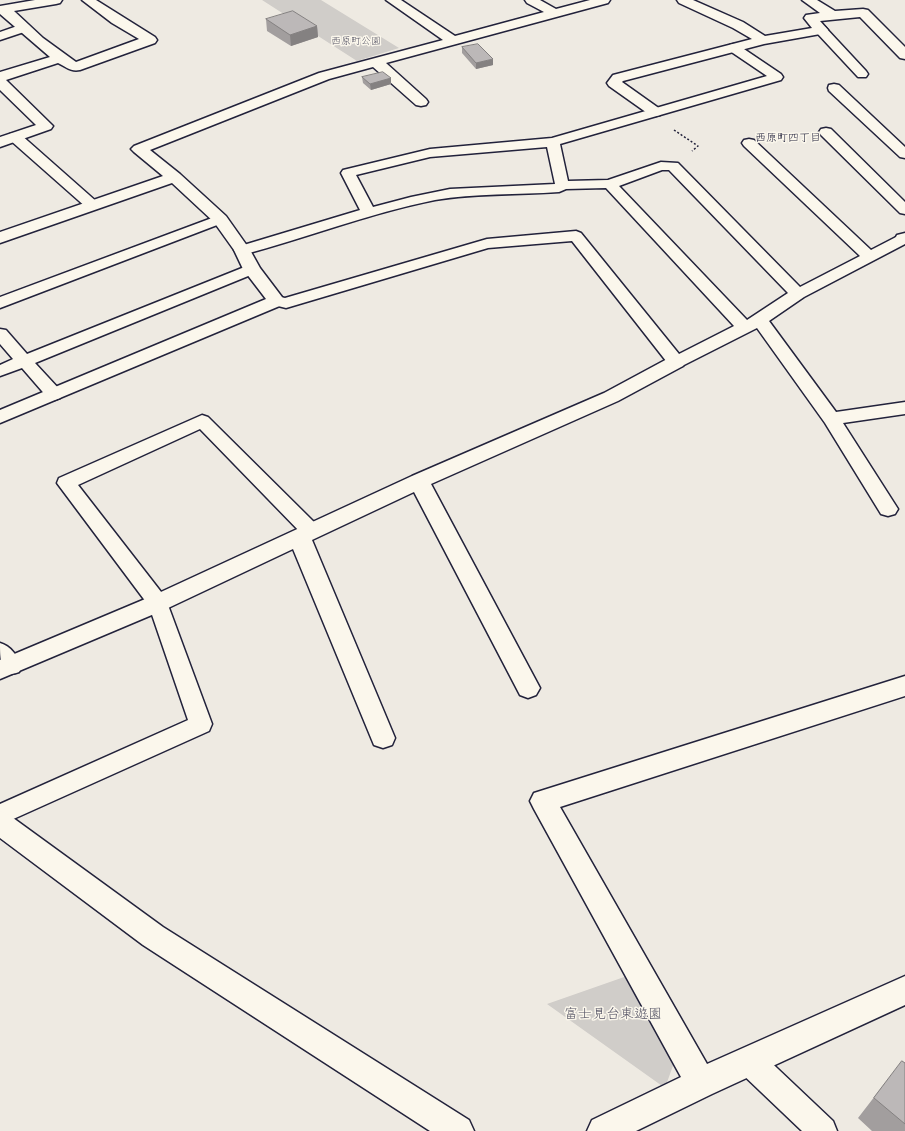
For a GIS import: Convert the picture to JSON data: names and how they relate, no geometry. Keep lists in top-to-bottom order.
{
  "districts": ["西原町四丁目"],
  "parks": ["西原町公園", "富士見台東遊園"]
}
